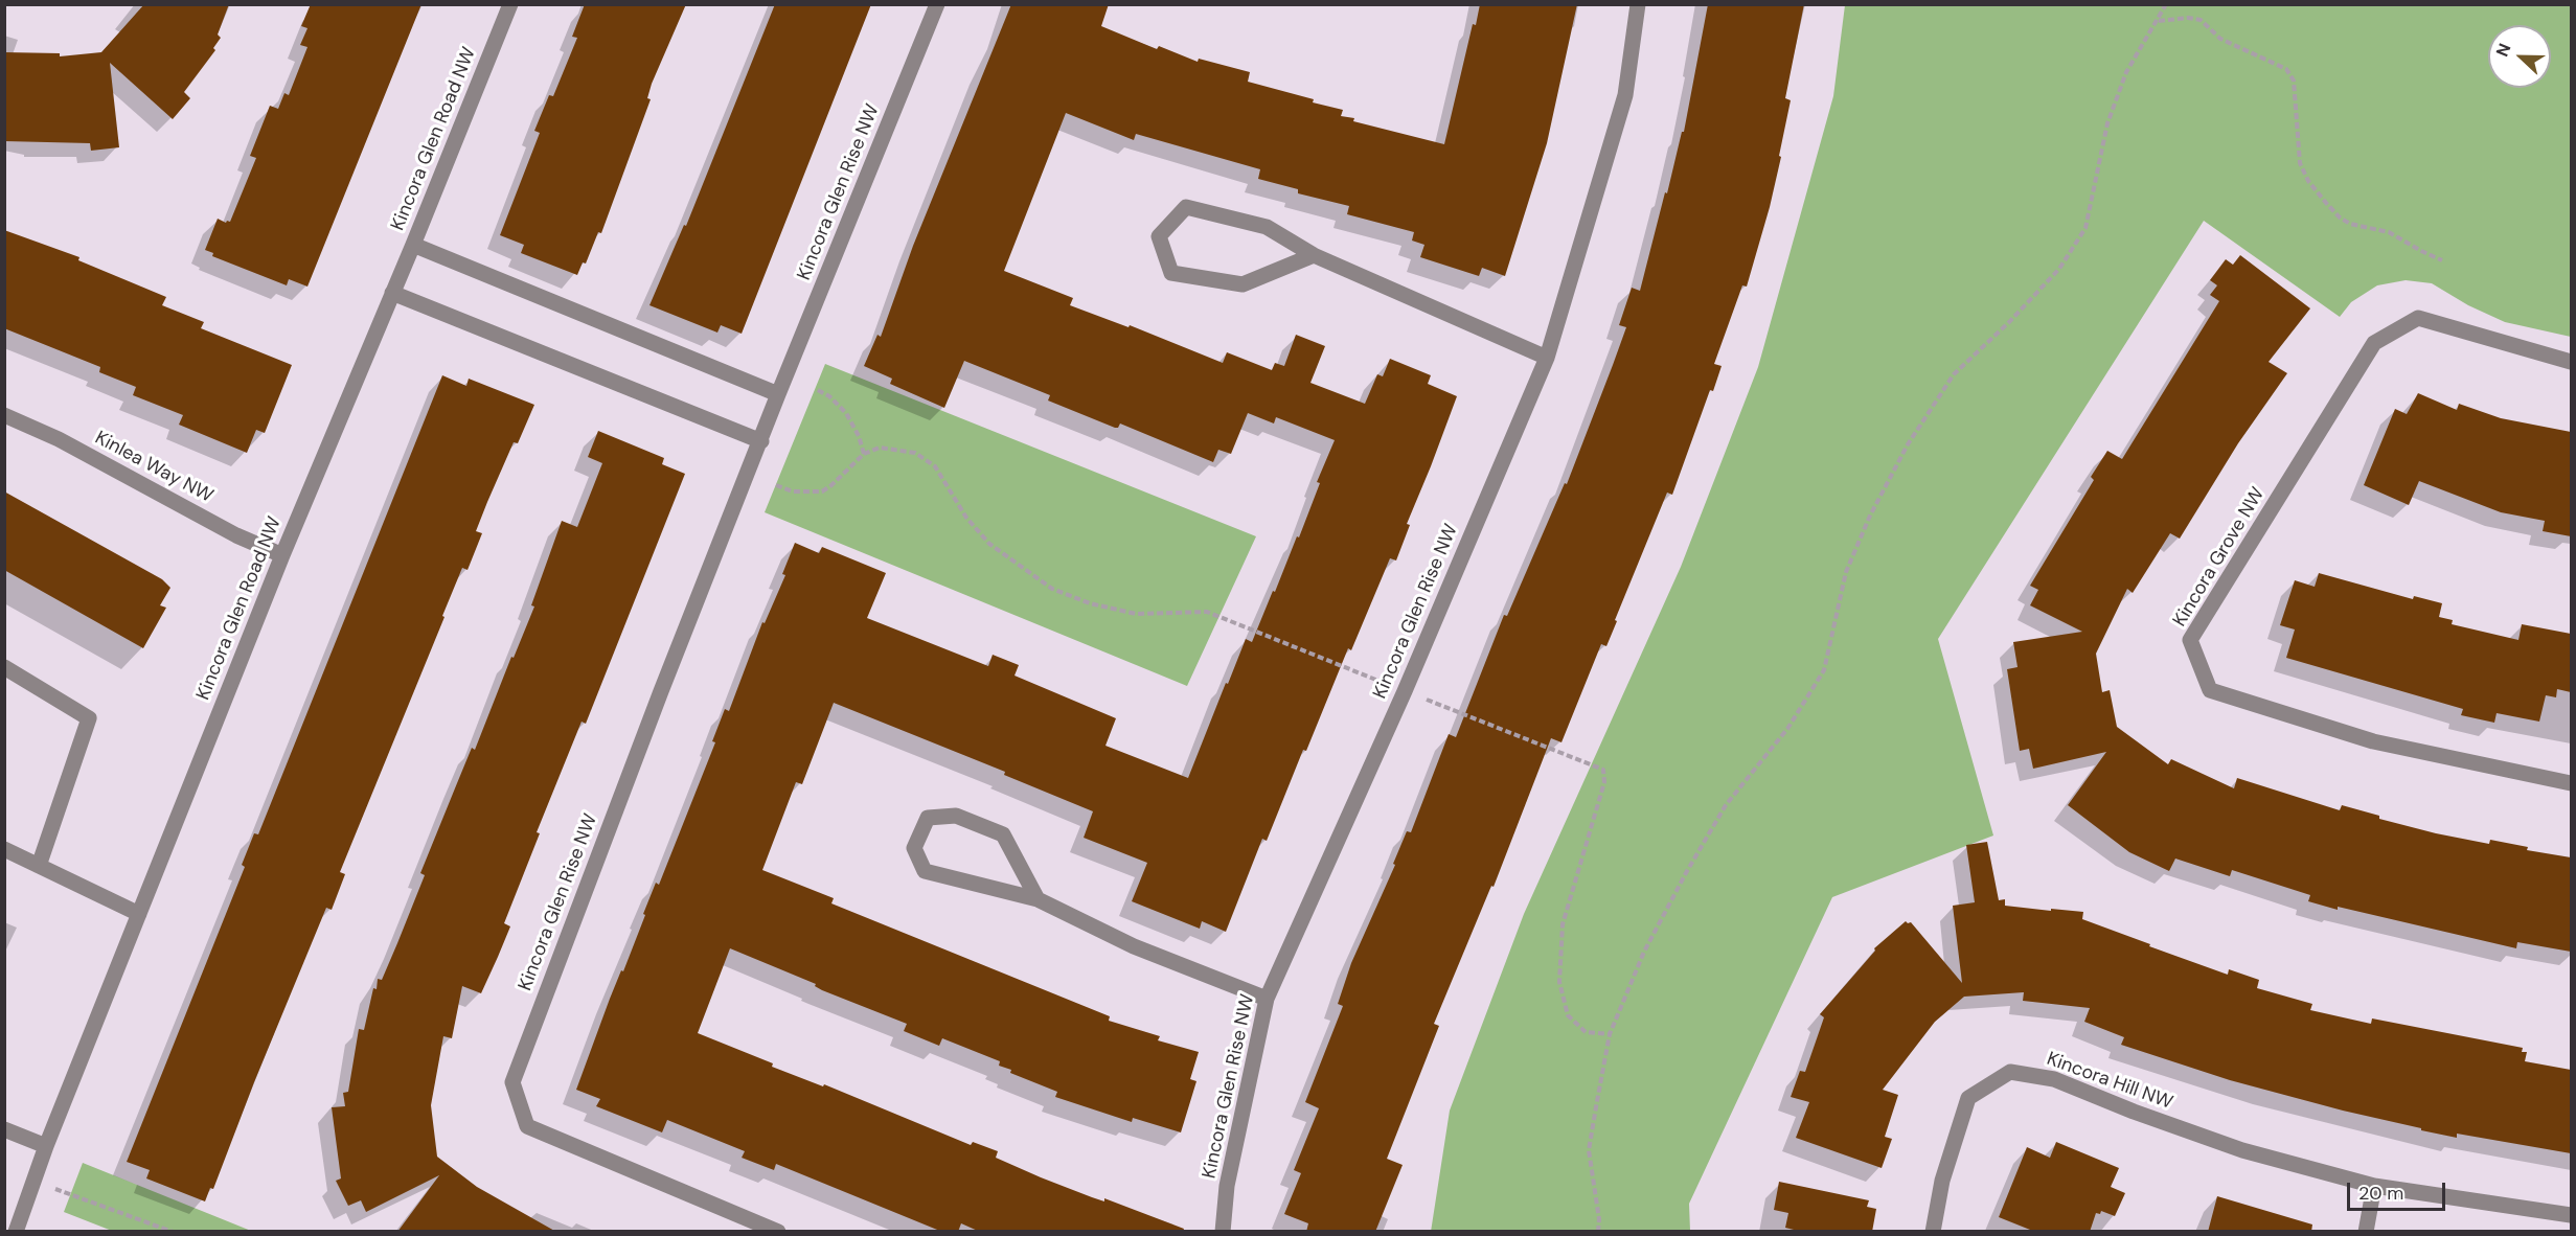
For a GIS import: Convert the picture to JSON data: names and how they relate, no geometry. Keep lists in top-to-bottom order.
{
  "streets": {
    "street": [
      "Kincora Glen Road NW",
      "Kincora Glen Rise NW",
      "Kinlea Way NW",
      "Kincora Grove NW",
      "Kincora Hill NW"
    ]
  },
  "crossings": [
    ["Kincora Glen Road NW", "Kinlea Way NW"]
  ],
  "scale_bar": "20 m",
  "north": "left"
}
